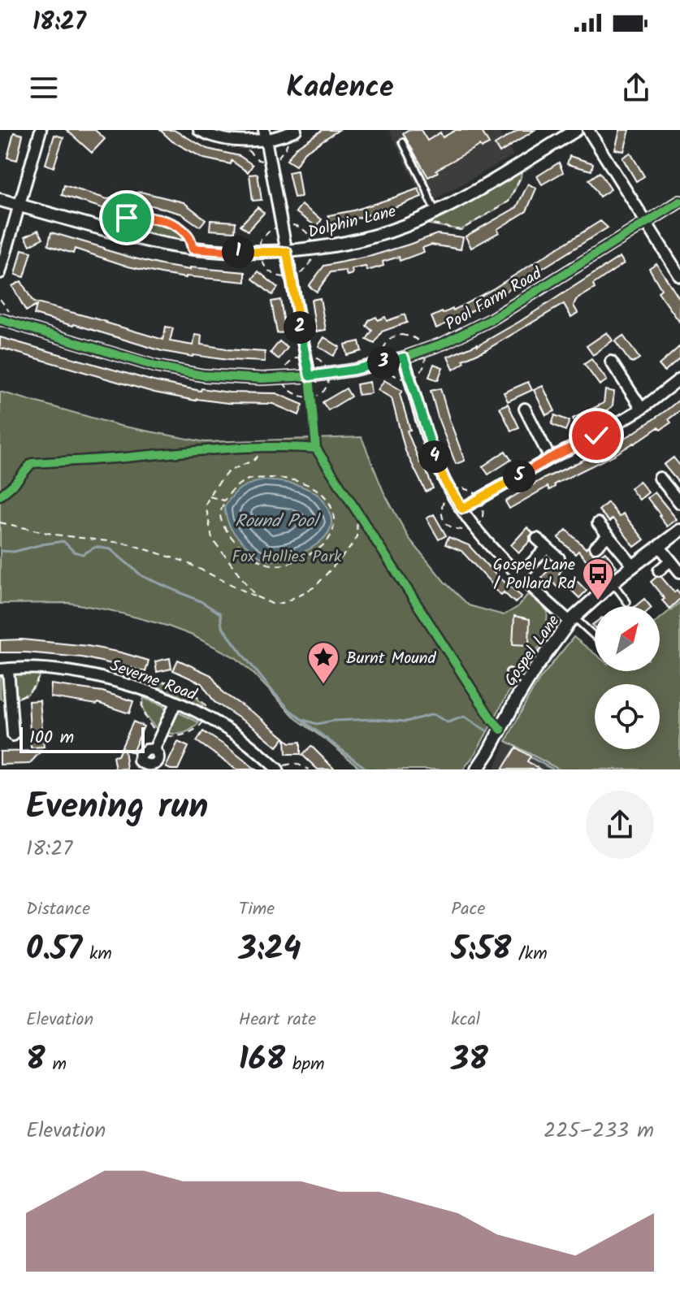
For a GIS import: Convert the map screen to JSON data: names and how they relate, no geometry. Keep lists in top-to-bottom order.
{
  "streets": {
    "street": [
      "Dolphin Lane",
      "Pool Farm Road",
      "Gospel Lane",
      "Severne Road"
    ]
  },
  "water": ["Round Pool"],
  "parks": ["Fox Hollies Park"],
  "places": {
    "bus stop": ["Gospel Lane / Pollard Rd"],
    "place": ["Burnt Mound"]
  },
  "scale_bar": "100 m",
  "north": "top right",
  "page": {
    "status": "18:27",
    "header": "Kadence",
    "pins": [
      "1",
      "2",
      "3",
      "4",
      "5"
    ],
    "scale": "100 m",
    "heading": ["Evening run", "18:27"],
    "stats": [
      ["Distance", "0.57 km"],
      ["Time", "3:24"],
      ["Pace", "5:58 /km"],
      ["Elevation", "8 m"],
      ["Heart rate", "168 bpm"],
      ["kcal", "38"]
    ],
    "chart": ["Elevation", "225–233 m"]
  }
}
